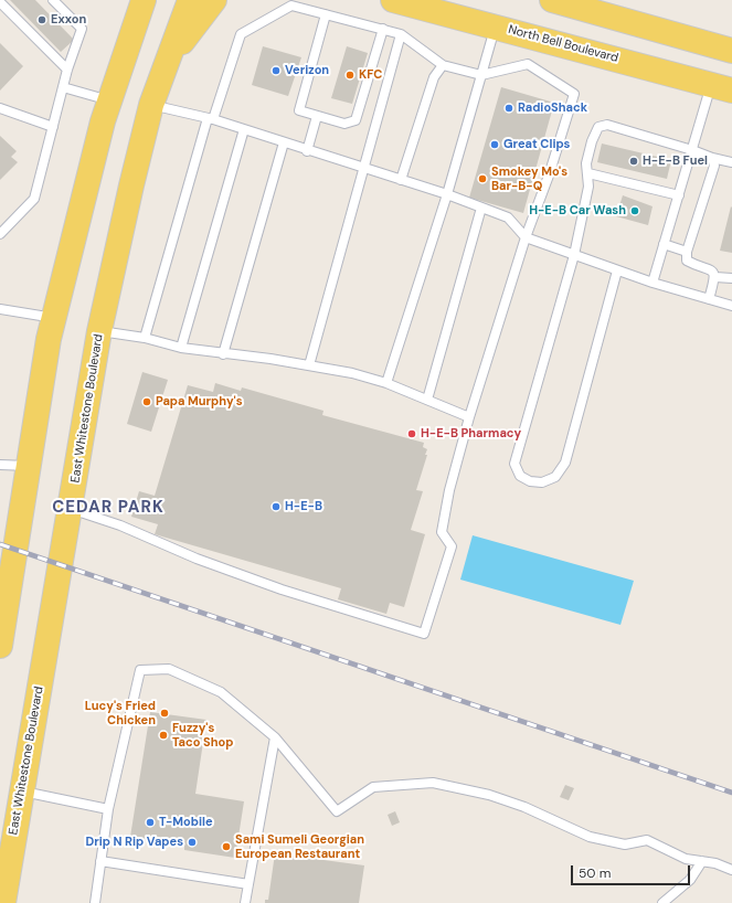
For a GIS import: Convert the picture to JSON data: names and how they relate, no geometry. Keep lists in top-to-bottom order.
{
  "streets": {
    "main road": ["North Bell Boulevard", "East Whitestone Boulevard"]
  },
  "districts": ["CEDAR PARK"],
  "places": [
    "Exxon",
    "Verizon",
    "KFC",
    "RadioShack",
    "Great Clips",
    "H-E-B Fuel",
    "Smokey Mo's Bar-B-Q",
    "H-E-B Car Wash",
    "Papa Murphy's",
    "H-E-B Pharmacy",
    "H-E-B",
    "Lucy's Fried Chicken",
    "Fuzzy's Taco Shop",
    "T-Mobile",
    "Drip N Rip Vapes",
    "Sami Sumeli Georgian European Restaurant"
  ],
  "scale_bar": "50 m"
}
